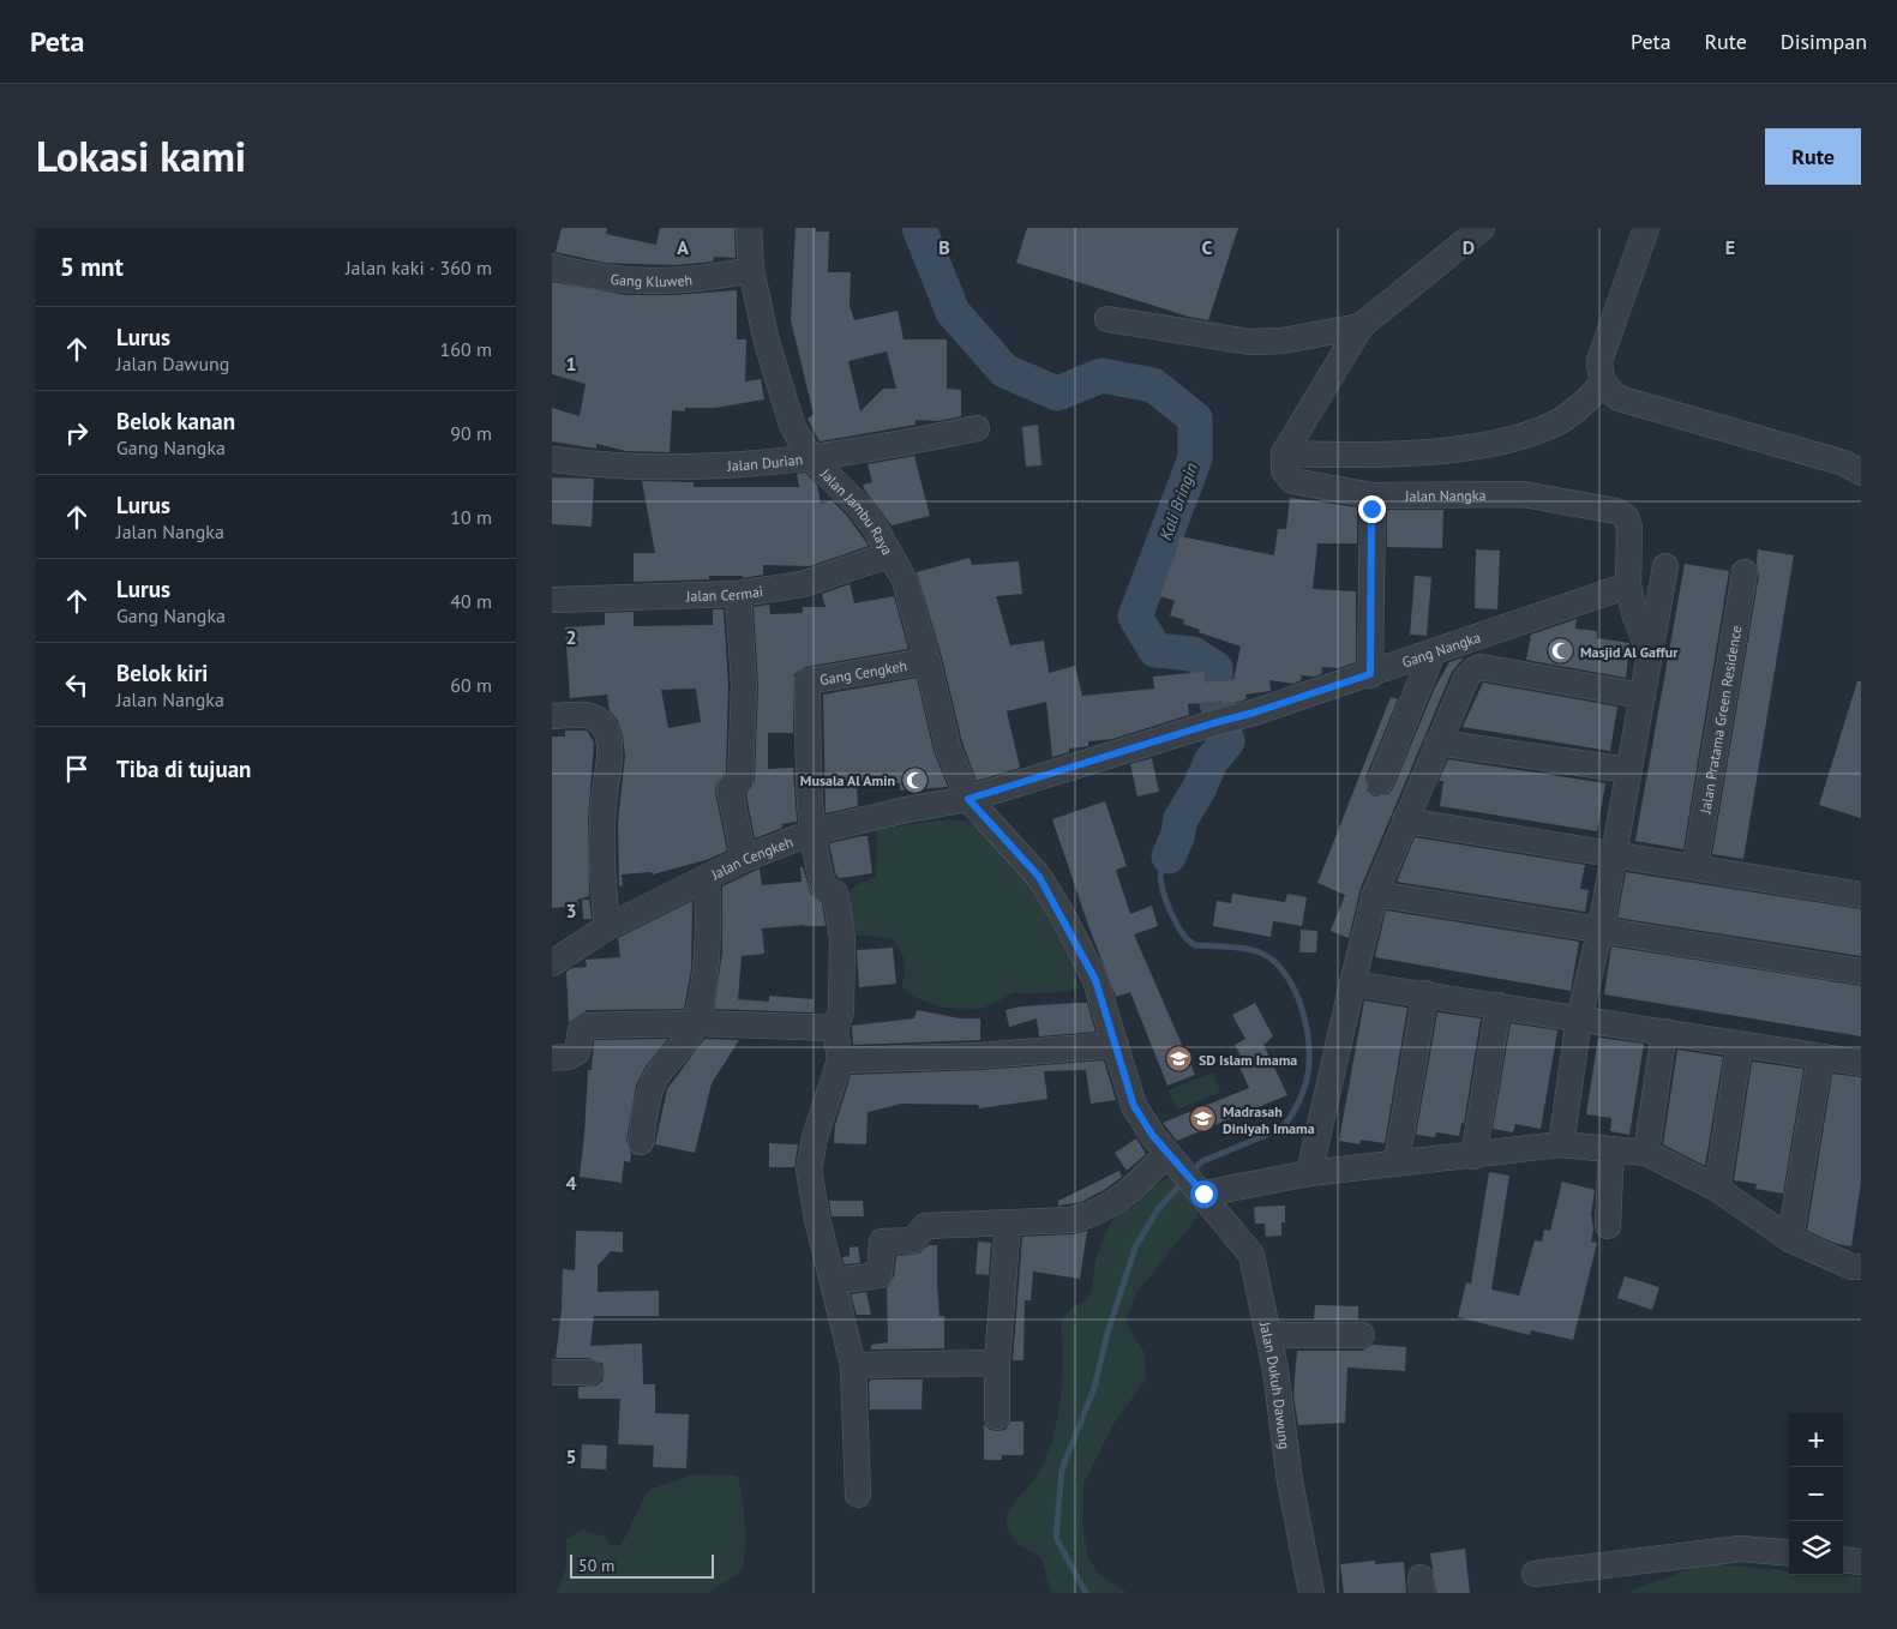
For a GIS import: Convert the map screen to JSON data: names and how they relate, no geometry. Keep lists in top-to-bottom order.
{
  "streets": {
    "street": [
      "Gang Kluweh",
      "Jalan Durian",
      "Jalan Nangka",
      "Jalan Jambu Raya",
      "Jalan Cermai",
      "Gang Nangka",
      "Gang Cengkeh",
      "Jalan Pratama Green Residence",
      "Jalan Cengkeh",
      "Jalan Dukuh Dawung"
    ]
  },
  "crossings": [
    ["Gang Kluweh", "Jalan Jambu Raya"],
    ["Jalan Durian", "Jalan Jambu Raya"],
    ["Jalan Nangka", "Gang Nangka"],
    ["Jalan Jambu Raya", "Jalan Cermai"],
    ["Jalan Jambu Raya", "Gang Nangka"],
    ["Jalan Jambu Raya", "Gang Cengkeh"],
    ["Jalan Jambu Raya", "Jalan Cengkeh"],
    ["Jalan Jambu Raya", "Jalan Dukuh Dawung"],
    ["Gang Nangka", "Jalan Cengkeh"],
    ["Gang Nangka", "Jalan Dukuh Dawung"],
    ["Gang Cengkeh", "Jalan Cengkeh"],
    ["Jalan Cengkeh", "Jalan Dukuh Dawung"]
  ],
  "water": ["Kali Bringin"],
  "places": {
    "mosque": ["Masjid Al Gaffur", "Musala Al Amin"],
    "school or university": ["SD Islam Imama", "Madrasah Diniyah Imama"]
  },
  "scale_bar": "50 m",
  "page": {
    "header": "Peta",
    "nav": ["Peta", "Rute", "Disimpan"],
    "title": "Lokasi kami",
    "buttons": "Rute",
    "heading": ["5 mnt", "Jalan kaki · 360 m"],
    "list": [
      ["Lurus", "Jalan Dawung", "160 m"],
      ["Belok kanan", "Gang Nangka", "90 m"],
      ["Lurus", "Jalan Nangka", "10 m"],
      ["Lurus", "Gang Nangka", "40 m"],
      ["Belok kiri", "Jalan Nangka", "60 m"],
      "Tiba di tujuan"
    ],
    "map_buttons": ["+", "−"],
    "scale": "50 m"
  },
  "grid": {
    "columns": [
      "A",
      "B",
      "C",
      "D",
      "E"
    ],
    "rows": [
      "1",
      "2",
      "3",
      "4",
      "5"
    ]
  }
}
